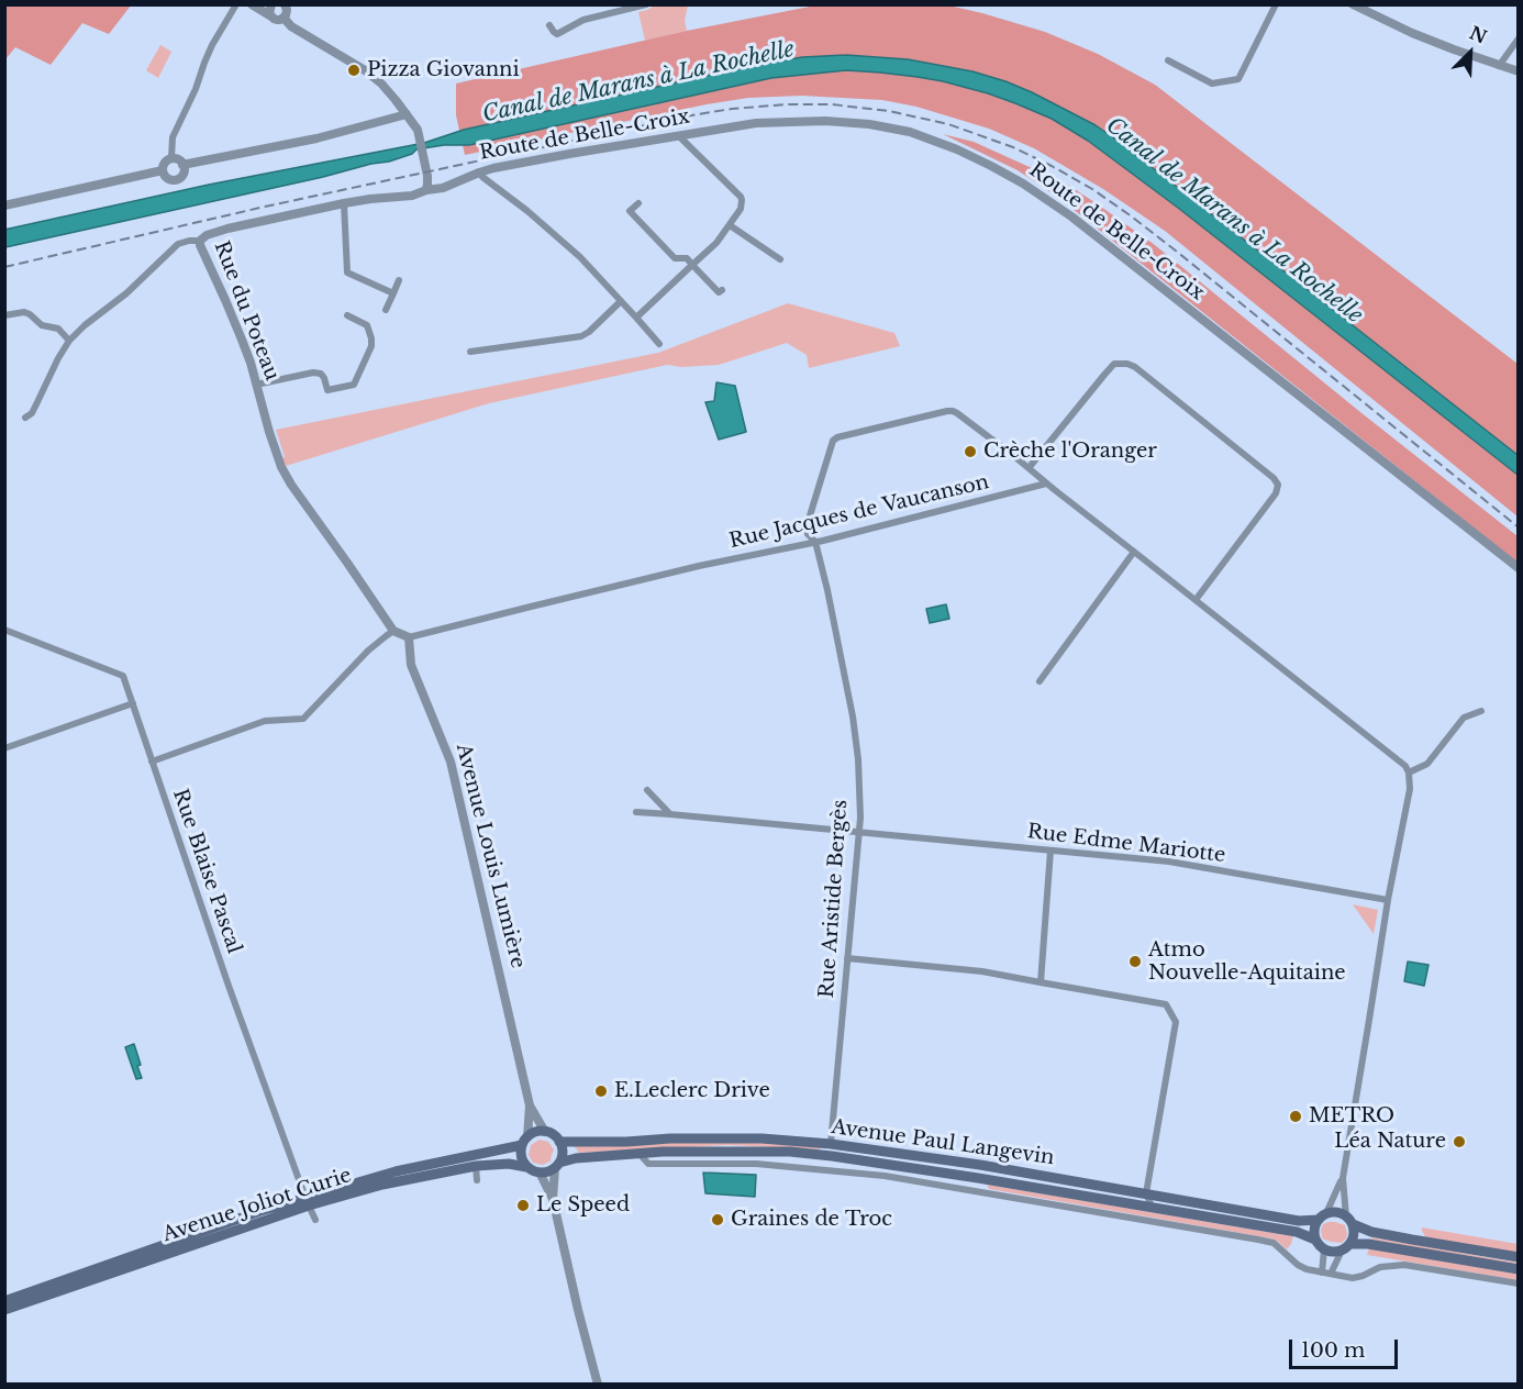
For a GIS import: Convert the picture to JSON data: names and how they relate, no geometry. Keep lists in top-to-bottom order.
{
  "streets": {
    "main road": ["Avenue Paul Langevin", "Avenue Joliot Curie"],
    "street": [
      "Route de Belle-Croix",
      "Rue du Poteau",
      "Rue Jacques de Vaucanson",
      "Rue Edme Mariotte",
      "Avenue Louis Lumière",
      "Rue Blaise Pascal",
      "Rue Aristide Bergès"
    ]
  },
  "crossings": [
    ["Route de Belle-Croix", "Rue du Poteau"],
    ["Rue Jacques de Vaucanson", "Avenue Louis Lumière"],
    ["Rue Jacques de Vaucanson", "Rue Aristide Bergès"],
    ["Rue Edme Mariotte", "Rue Aristide Bergès"],
    ["Avenue Louis Lumière", "Avenue Paul Langevin"],
    ["Avenue Louis Lumière", "Avenue Joliot Curie"],
    ["Rue Blaise Pascal", "Avenue Joliot Curie"],
    ["Rue Aristide Bergès", "Avenue Paul Langevin"],
    ["Avenue Paul Langevin", "Avenue Joliot Curie"]
  ],
  "water": ["Canal de Marans à La Rochelle"],
  "places": [
    "Pizza Giovanni",
    "Crèche l'Oranger",
    "Atmo Nouvelle-Aquitaine",
    "E.Leclerc Drive",
    "METRO",
    "Léa Nature",
    "Le Speed",
    "Graines de Troc"
  ],
  "scale_bar": "100 m",
  "north": "top right"
}
